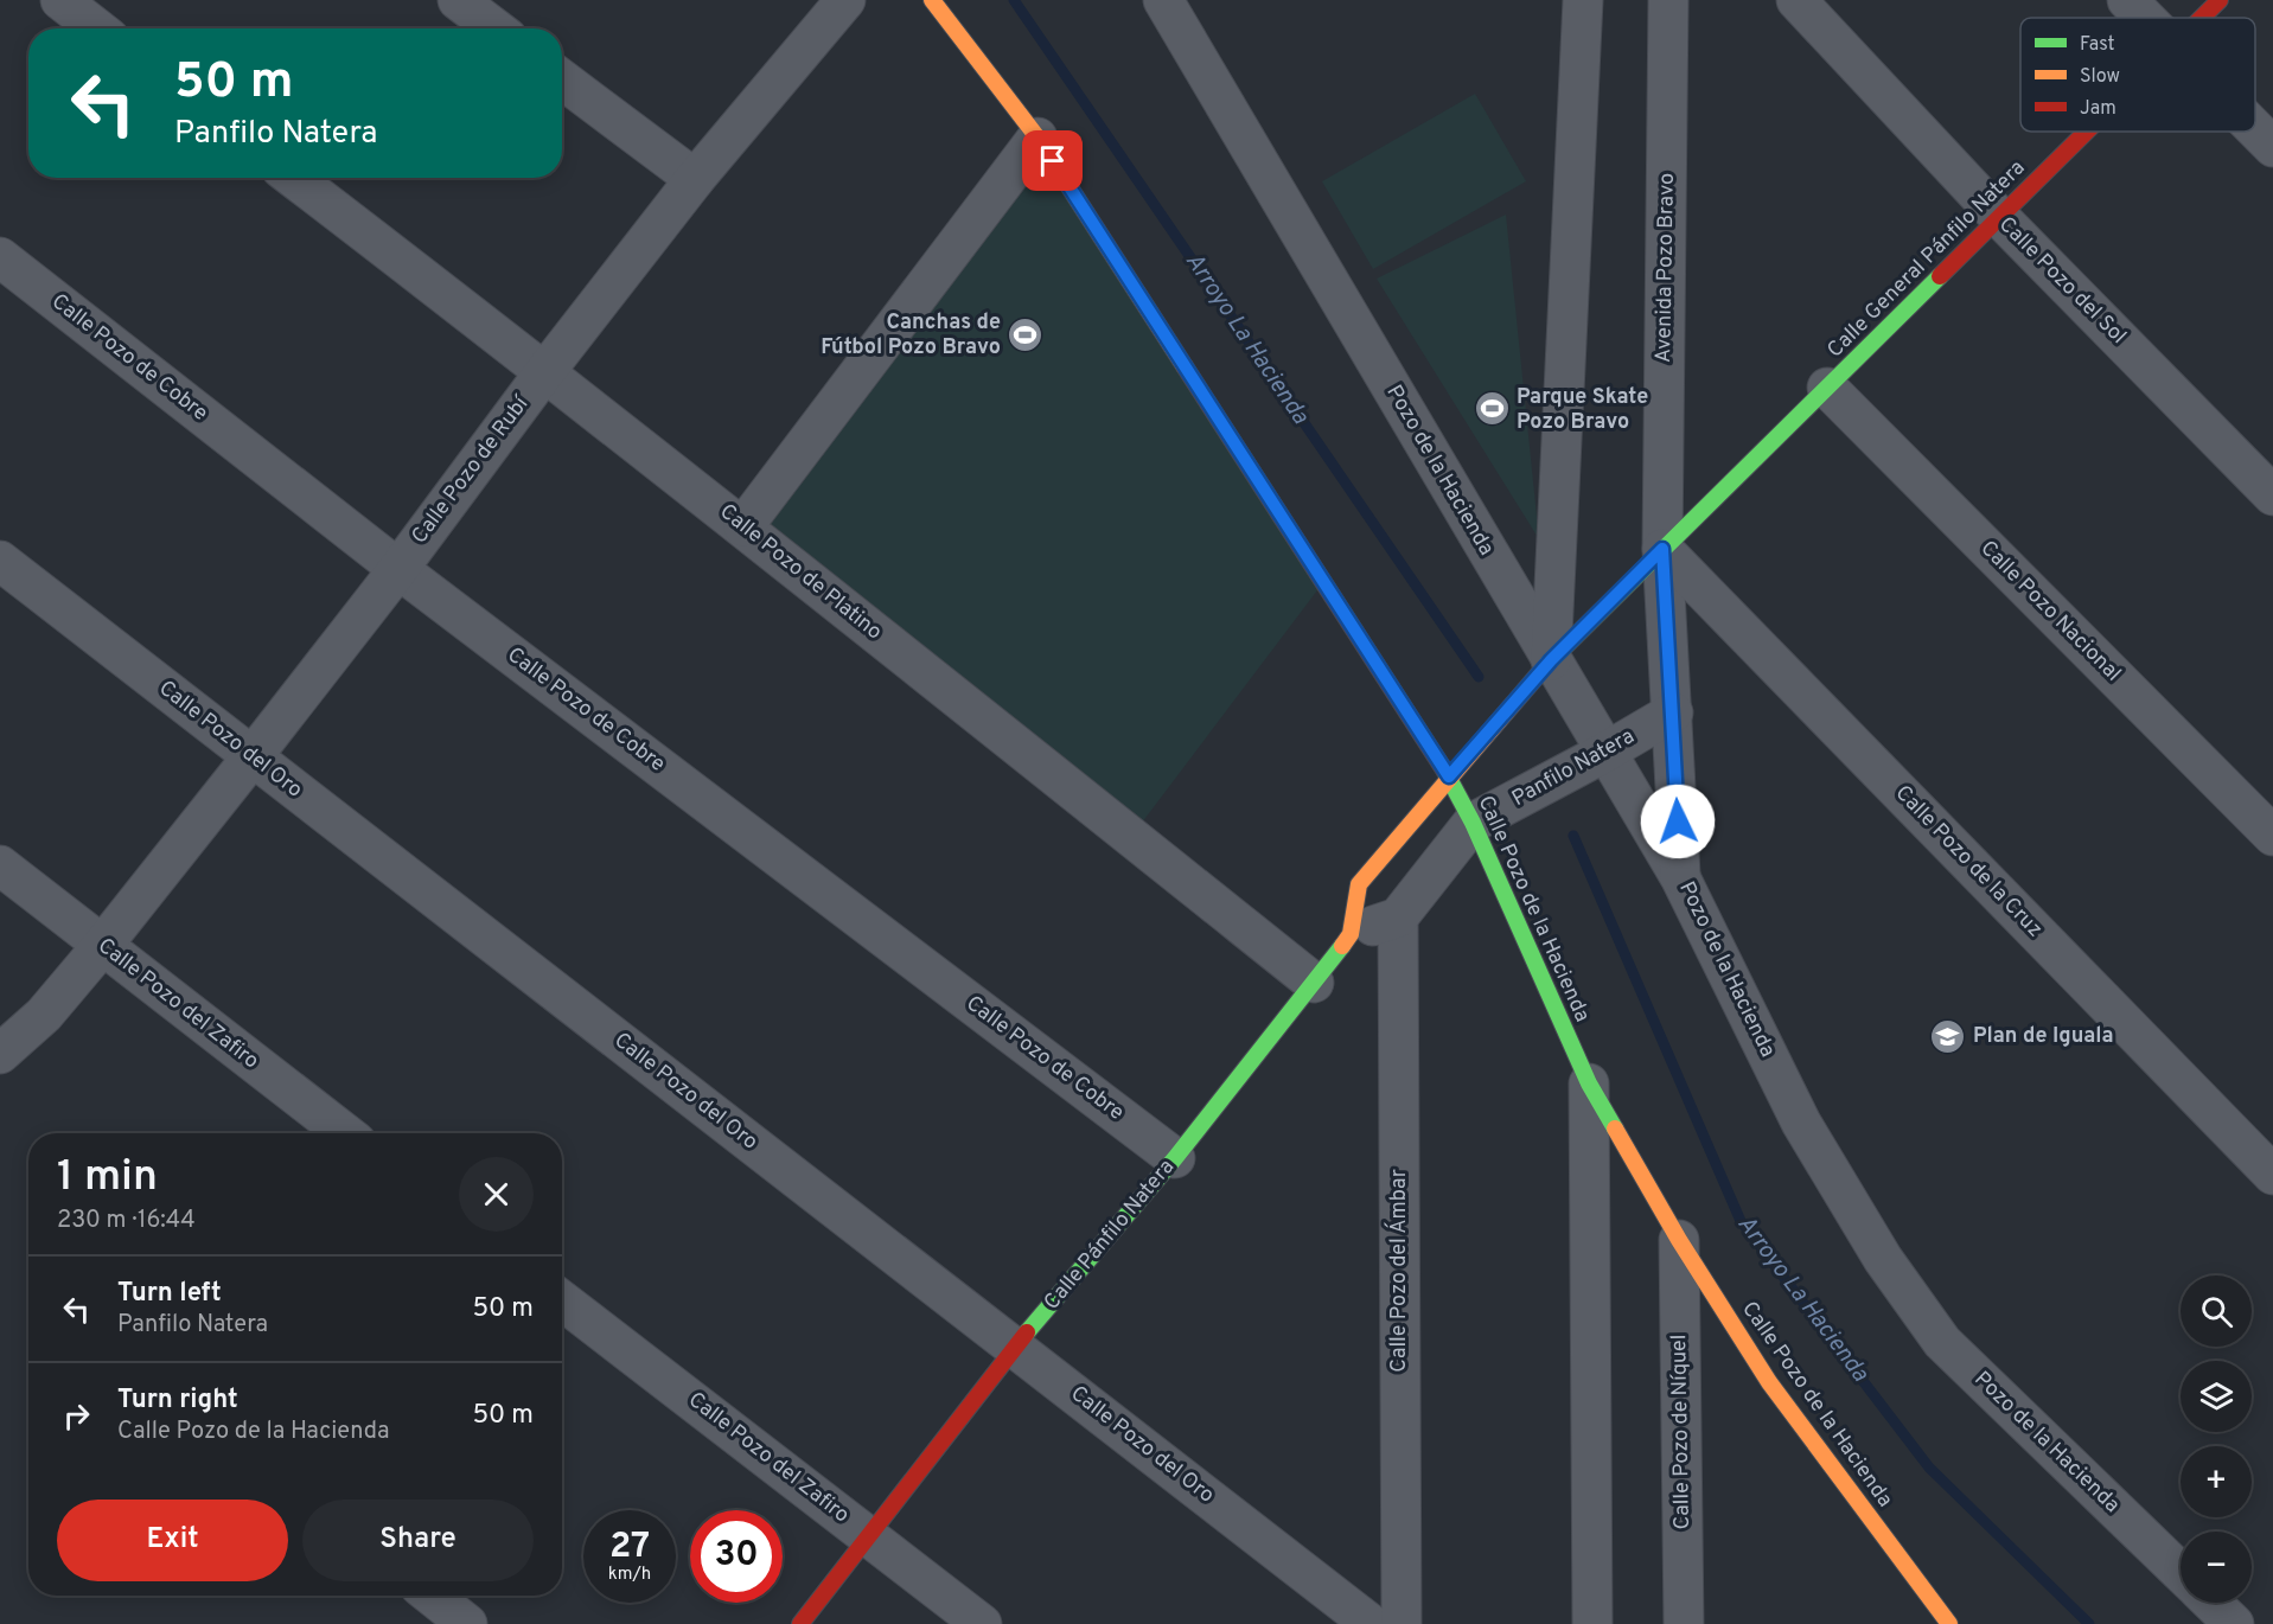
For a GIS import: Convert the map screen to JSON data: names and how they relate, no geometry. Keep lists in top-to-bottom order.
{
  "streets": {
    "street": [
      "Calle General Pánfilo Natera",
      "Avenida Pozo Bravo",
      "Calle Pozo del Sol",
      "Calle Pozo de Cobre",
      "Calle Pozo de Rubí",
      "Pozo de la Hacienda",
      "Calle Pozo de Platino",
      "Calle Pozo Nacional",
      "Calle Pozo del Oro",
      "Panfilo Natera",
      "Calle Pozo de la Cruz",
      "Calle Pozo de la Hacienda",
      "Calle Pozo del Zafiro",
      "Calle Pánfilo Natera",
      "Calle Pozo del Ámbar",
      "Calle Pozo de Níquel"
    ]
  },
  "crossings": [
    ["Calle General Pánfilo Natera", "Avenida Pozo Bravo"],
    ["Calle General Pánfilo Natera", "Calle Pozo del Sol"],
    ["Calle General Pánfilo Natera", "Calle Pozo Nacional"],
    ["Calle General Pánfilo Natera", "Calle Pozo de la Cruz"],
    ["Avenida Pozo Bravo", "Pozo de la Hacienda"],
    ["Avenida Pozo Bravo", "Panfilo Natera"],
    ["Avenida Pozo Bravo", "Calle Pozo de la Cruz"],
    ["Calle Pozo de Cobre", "Calle Pozo de Rubí"],
    ["Calle Pozo de Cobre", "Calle Pánfilo Natera"],
    ["Calle Pozo de Rubí", "Calle Pozo de Platino"],
    ["Calle Pozo de Rubí", "Calle Pozo del Oro"],
    ["Calle Pozo de Rubí", "Calle Pozo del Zafiro"],
    ["Pozo de la Hacienda", "Panfilo Natera"],
    ["Calle Pozo de Platino", "Calle Pánfilo Natera"],
    ["Calle Pozo del Oro", "Calle Pánfilo Natera"],
    ["Panfilo Natera", "Calle Pozo de la Hacienda"],
    ["Calle Pozo de la Hacienda", "Calle Pozo de Níquel"],
    ["Calle Pozo del Zafiro", "Calle Pánfilo Natera"]
  ],
  "water": ["Arroyo La Hacienda"],
  "places": {
    "sports": ["Canchas de Fútbol Pozo Bravo", "Parque Skate Pozo Bravo"],
    "school or university": ["Plan de Iguala"]
  },
  "legend": ["Fast", "Slow", "Jam"],
  "page": {
    "turn": ["50 m", "Panfilo Natera"],
    "heading": ["1 min", "230 m · 16:44"],
    "list": [
      {
        "name": "Turn left",
        "note": "Panfilo Natera",
        "value": "50 m"
      },
      {
        "name": "Turn right",
        "note": "Calle Pozo de la Hacienda",
        "value": "50 m"
      }
    ],
    "map_buttons": ["+", "−"],
    "buttons": ["Exit", "Share"],
    "speed": "27 km/h",
    "limit": "30"
  }
}
